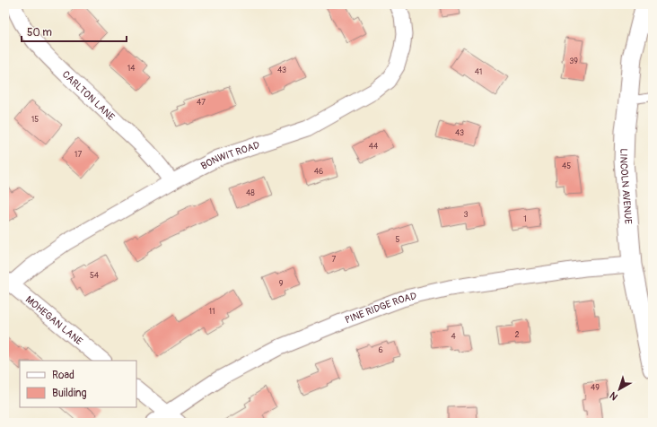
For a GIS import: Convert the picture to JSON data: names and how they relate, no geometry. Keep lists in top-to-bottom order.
{
  "streets": {
    "street": [
      "CARLTON LANE",
      "BONWIT ROAD",
      "LINCOLN AVENUE",
      "PINE RIDGE ROAD",
      "MOHEGAN LANE"
    ]
  },
  "crossings": [
    ["CARLTON LANE", "BONWIT ROAD"],
    ["BONWIT ROAD", "MOHEGAN LANE"],
    ["LINCOLN AVENUE", "PINE RIDGE ROAD"]
  ],
  "house_numbers": [
    "39",
    "14",
    "43",
    "41",
    "47",
    "15",
    "43",
    "44",
    "17",
    "45",
    "46",
    "48",
    "3",
    "1",
    "5",
    "7",
    "54",
    "9",
    "11",
    "2",
    "4",
    "6",
    "49"
  ],
  "legend": ["Road", "Building"],
  "scale_bar": "50 m",
  "north": "bottom left"
}
